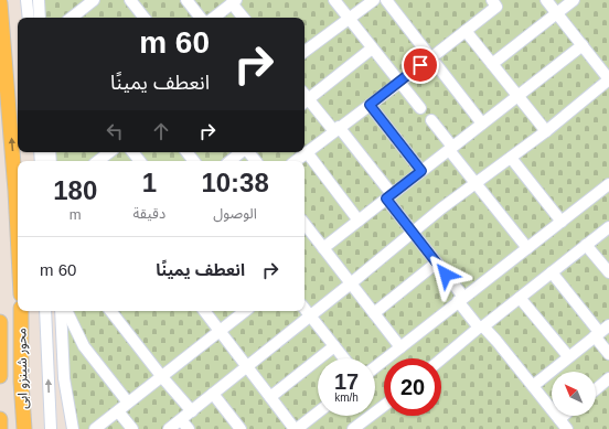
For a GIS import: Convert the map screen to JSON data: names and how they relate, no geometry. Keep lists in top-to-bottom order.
{
  "streets": {
    "main road": ["محور شينزو ابى"]
  },
  "north": "top left",
  "page": {
    "turn": ["60 m", "انعطف يمينًا"],
    "eta": [
      "10:38",
      "الوصول",
      "1",
      "دقيقة",
      "180",
      "m"
    ],
    "list": [
      {
        "name": "انعطف يمينًا",
        "value": "60 m"
      }
    ],
    "speed": "17 km/h",
    "limit": "20"
  }
}
